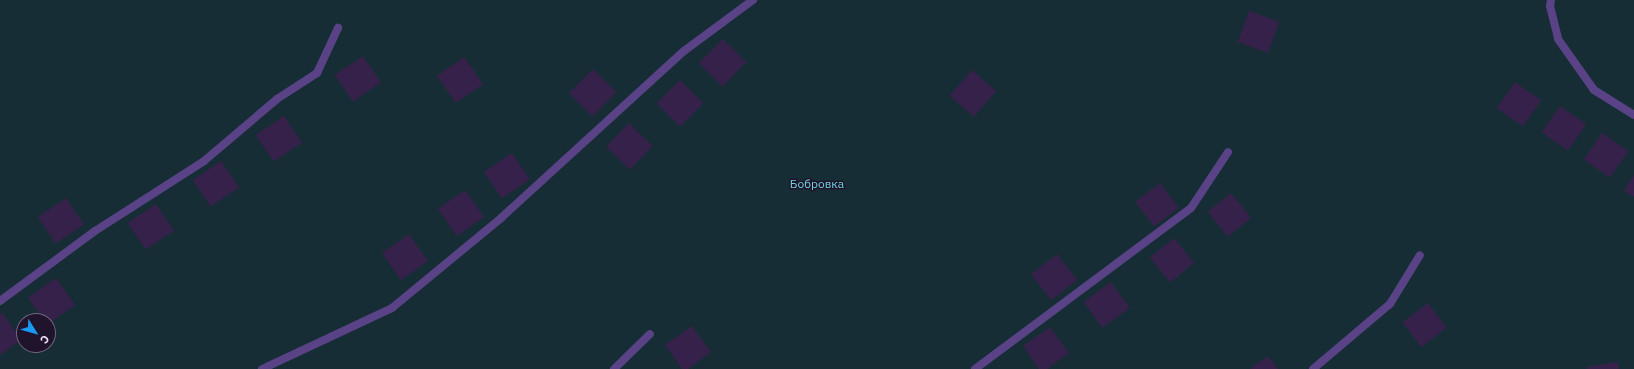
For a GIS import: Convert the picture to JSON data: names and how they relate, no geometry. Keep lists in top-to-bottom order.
{
  "parks": ["Бобровка"],
  "north": "bottom right"
}
